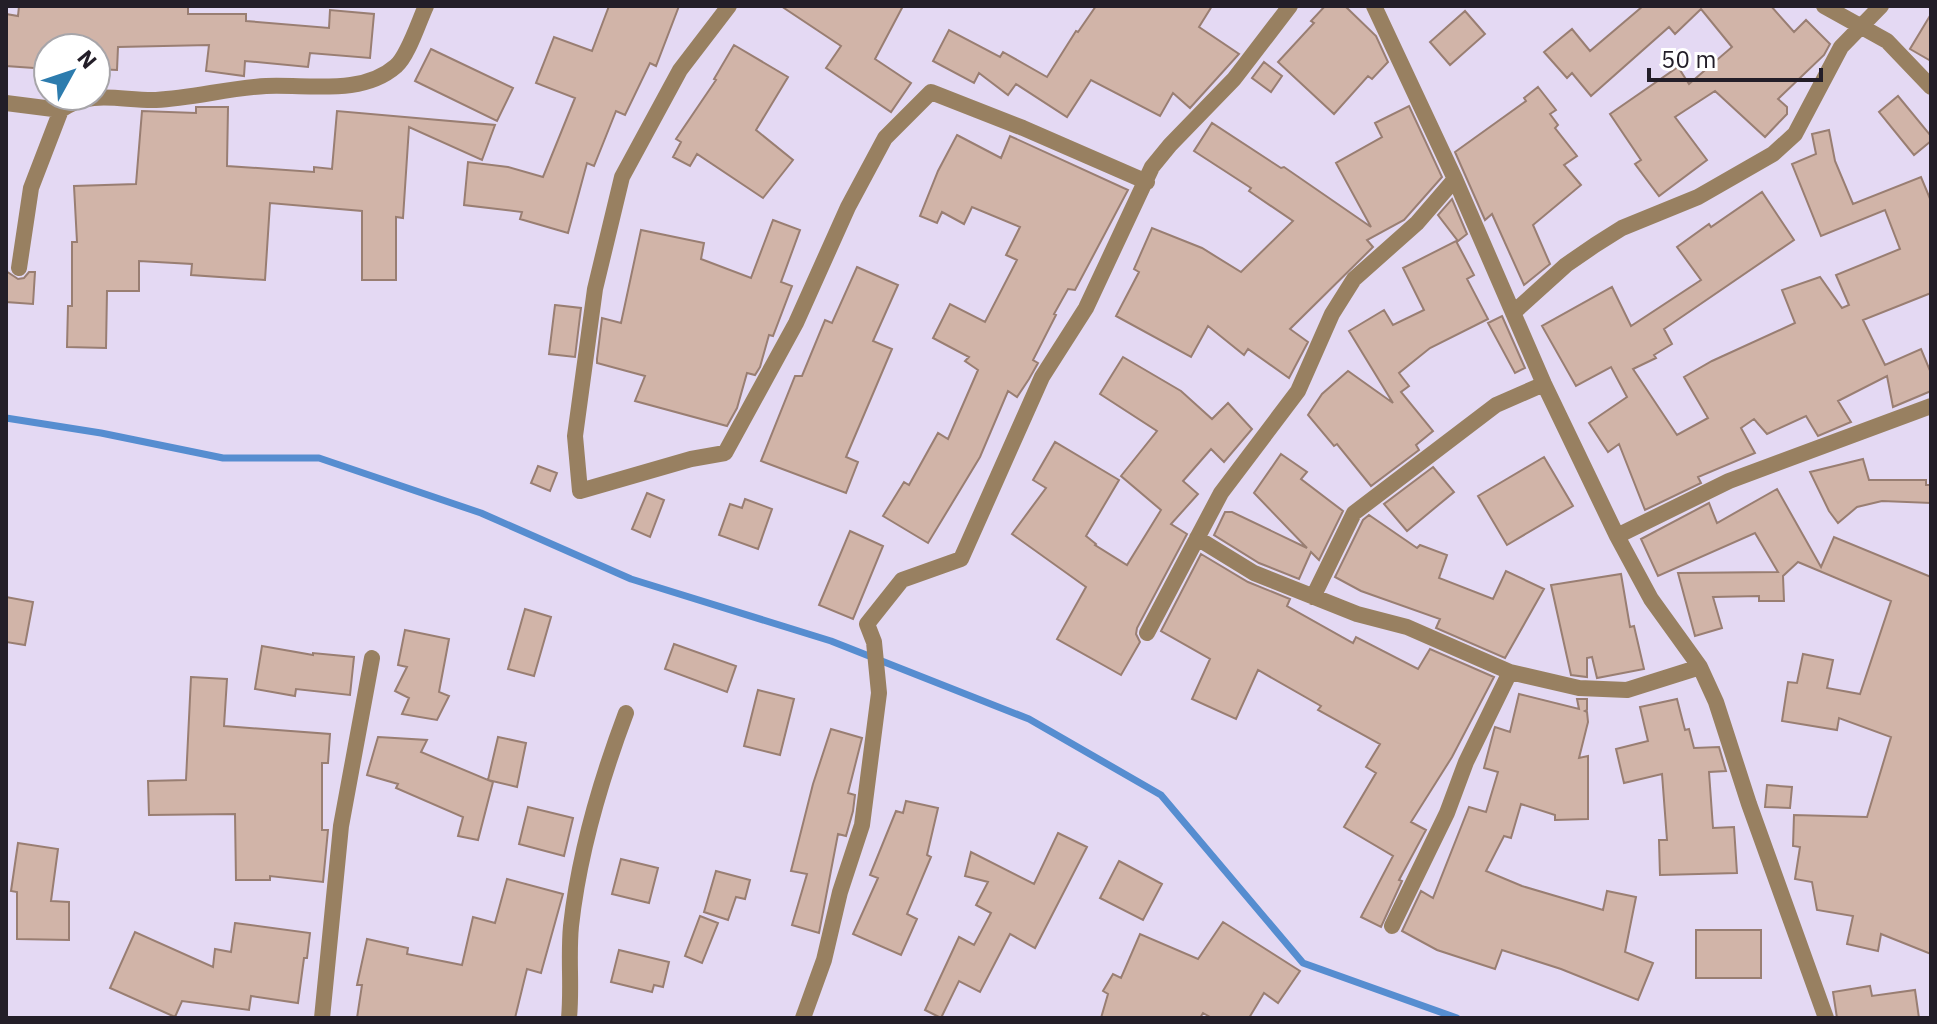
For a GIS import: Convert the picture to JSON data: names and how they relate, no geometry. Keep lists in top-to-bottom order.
{
  "scale_bar": "50 m",
  "north": "top right"
}
